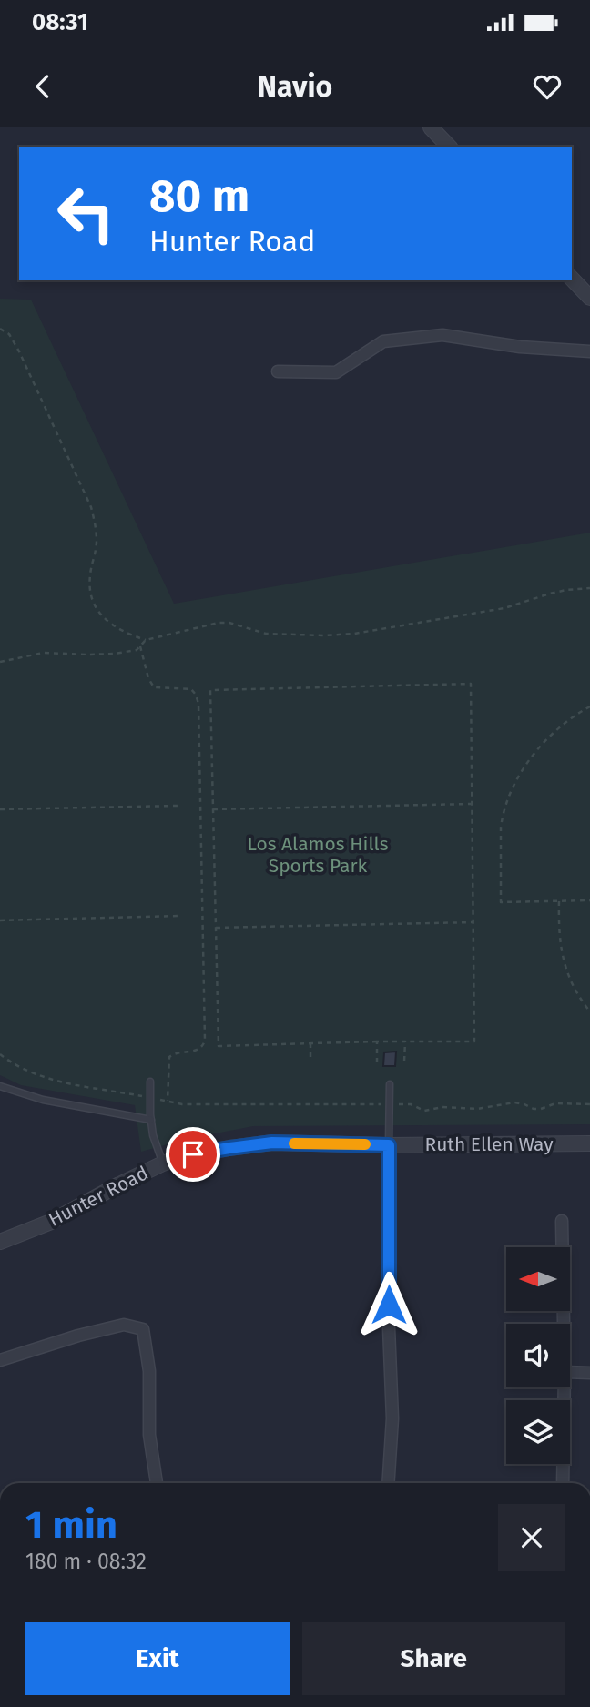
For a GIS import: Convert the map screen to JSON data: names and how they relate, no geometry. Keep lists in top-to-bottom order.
{
  "streets": {
    "street": ["Ruth Ellen Way", "Hunter Road"]
  },
  "crossings": [
    ["Ruth Ellen Way", "Hunter Road"]
  ],
  "parks": ["Los Alamos Hills Sports Park"],
  "north": "left",
  "page": {
    "status": "08:31",
    "header": "Navio",
    "turn": ["80 m", "Hunter Road"],
    "heading": ["1 min", "180 m · 08:32"],
    "buttons": ["Exit", "Share"]
  }
}
